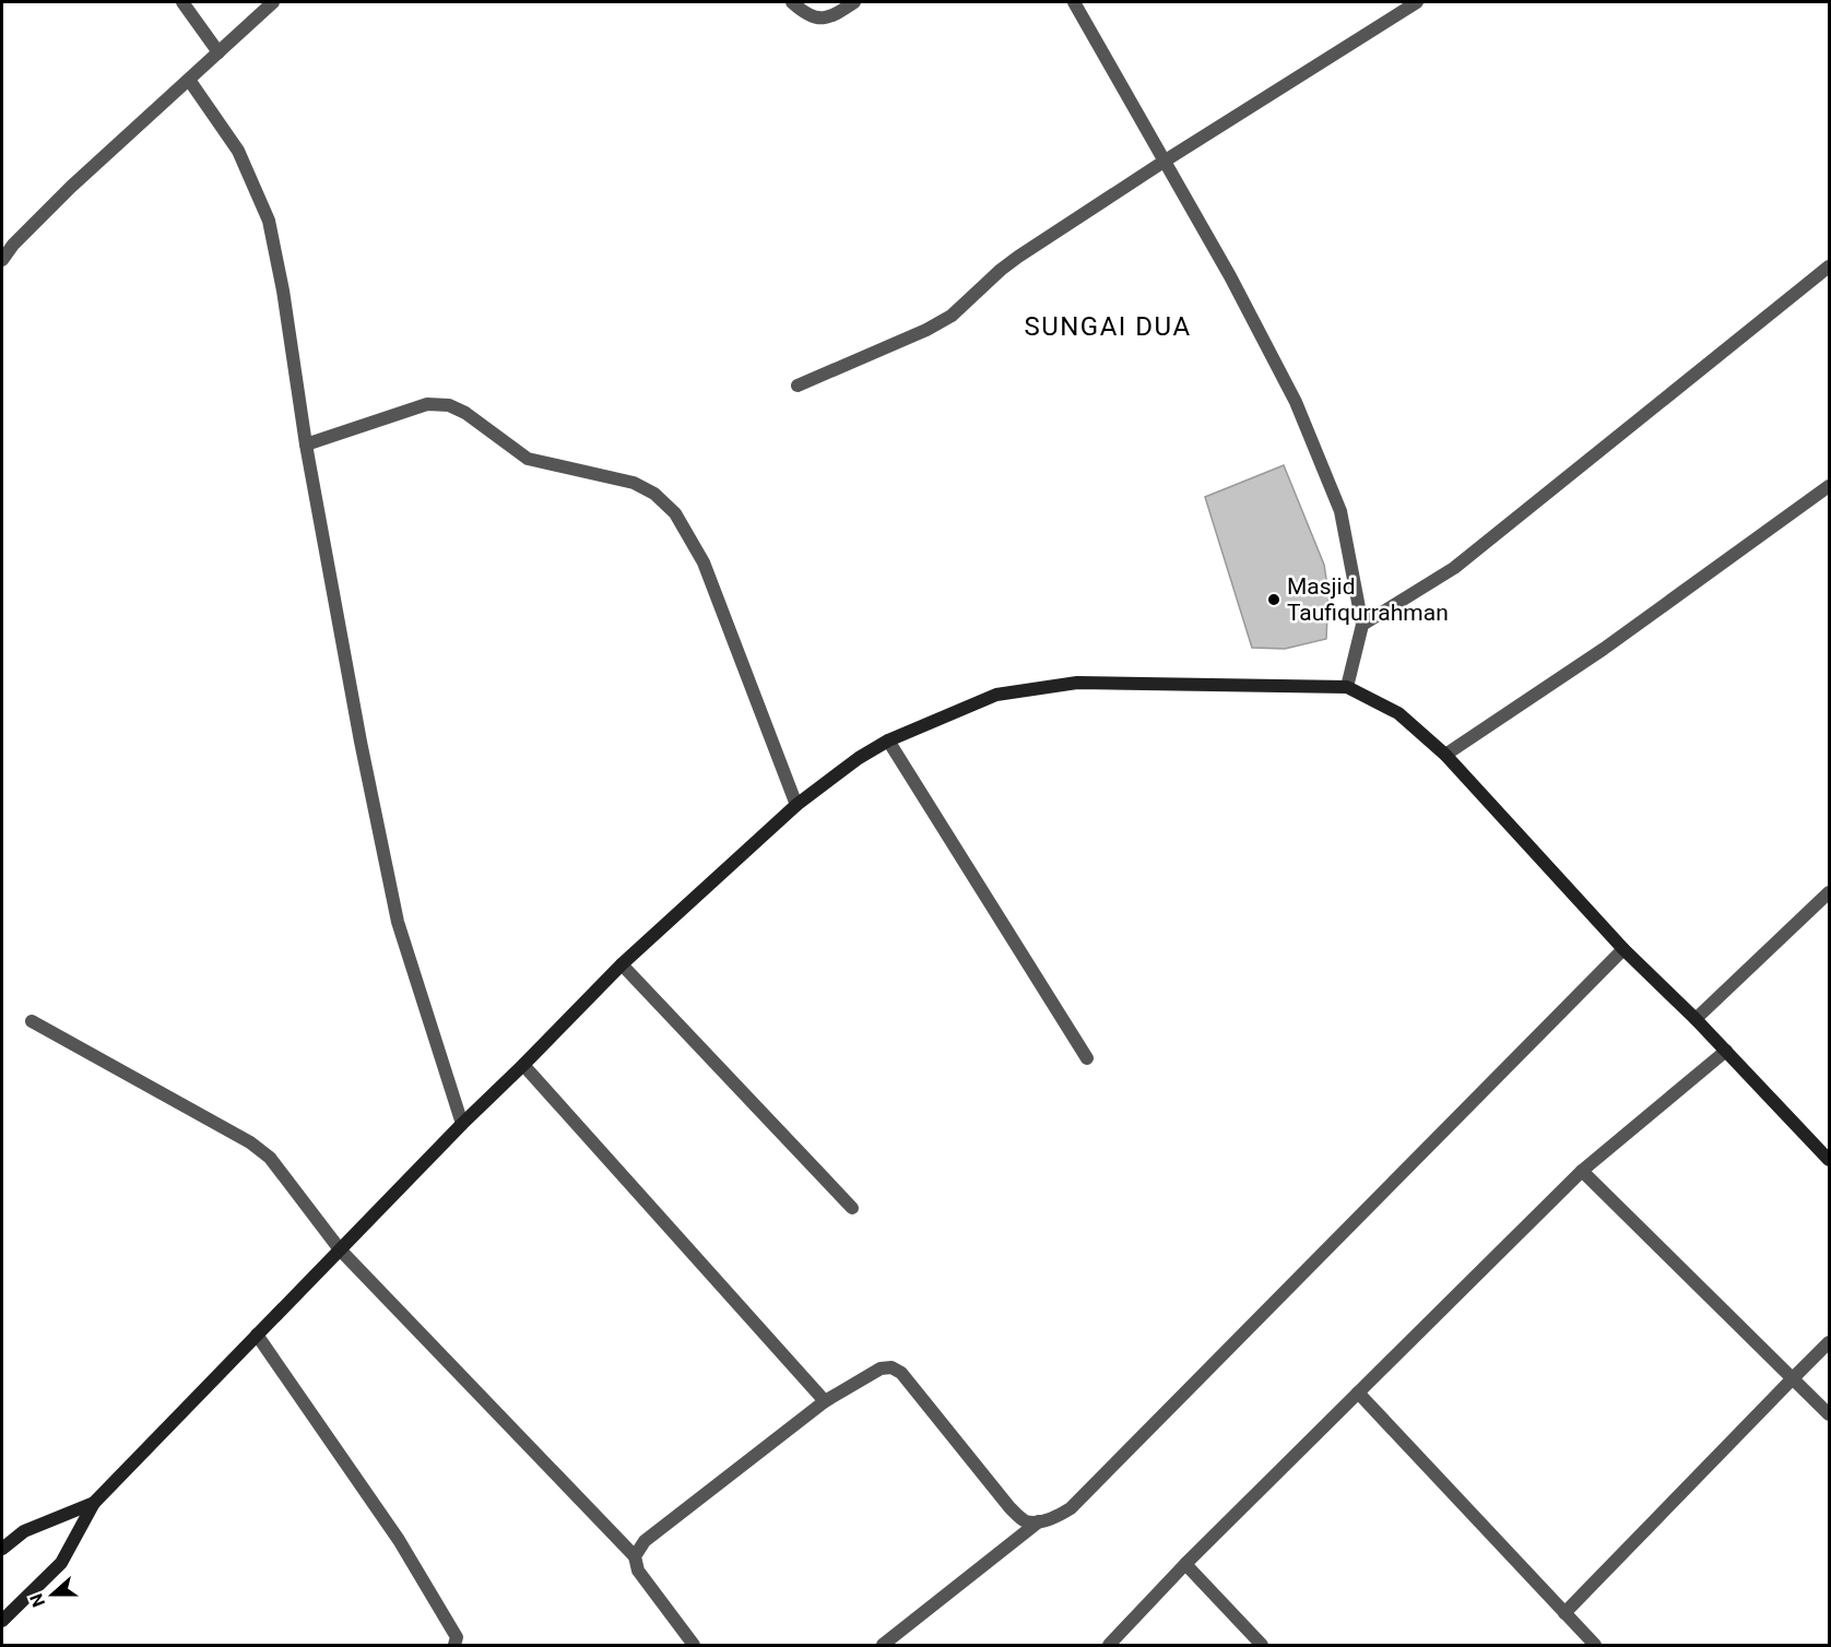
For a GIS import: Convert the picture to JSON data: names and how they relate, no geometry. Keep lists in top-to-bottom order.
{
  "districts": ["SUNGAI DUA"],
  "places": ["Masjid Taufiqurrahman"],
  "north": "left"
}
